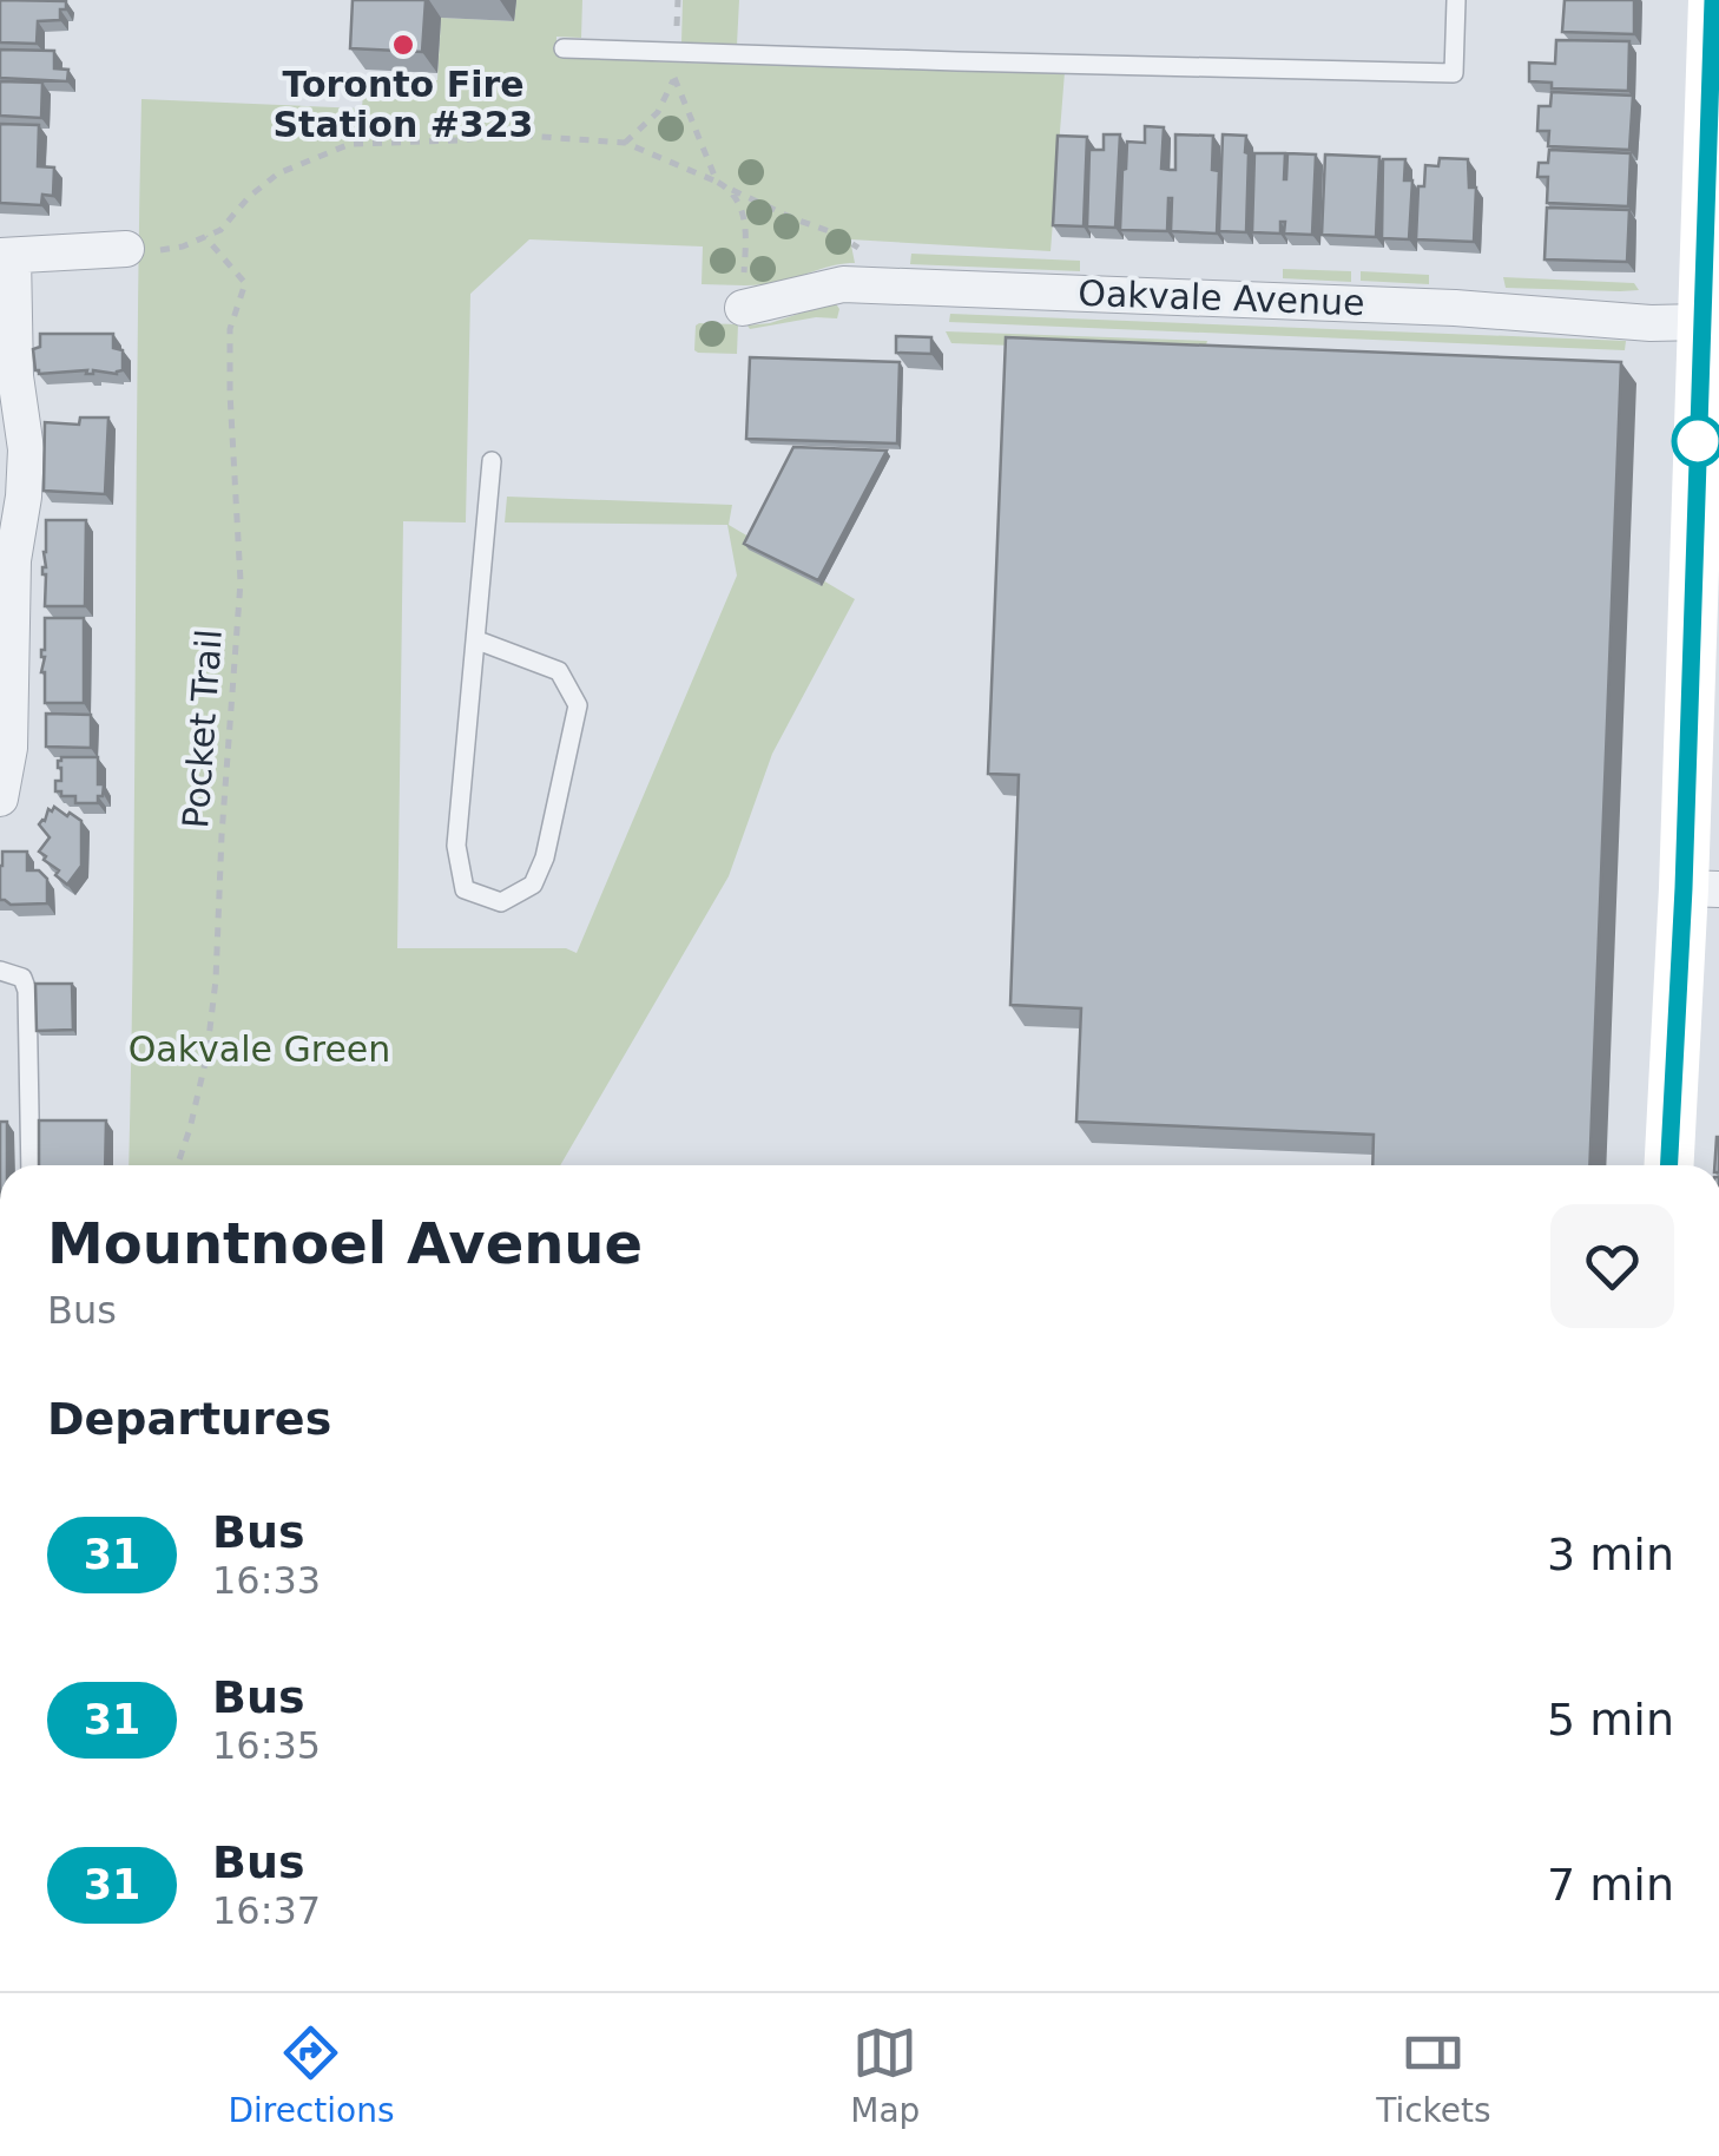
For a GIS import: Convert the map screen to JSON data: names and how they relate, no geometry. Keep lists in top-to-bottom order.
{
  "streets": {
    "street": ["Oakvale Avenue"],
    "path": ["Pocket Trail"]
  },
  "parks": ["Oakvale Green"],
  "places": ["Toronto Fire Station #323"],
  "lines": ["bus line 31"],
  "page": {
    "heading": [
      ["Mountnoel Avenue", "Bus"],
      "Departures"
    ],
    "list": [
      {
        "mark": "31",
        "name": "Bus",
        "note": "16:33",
        "value": "3 min"
      },
      {
        "mark": "31",
        "name": "Bus",
        "note": "16:35",
        "value": "5 min"
      },
      {
        "mark": "31",
        "name": "Bus",
        "note": "16:37",
        "value": "7 min"
      }
    ],
    "tabs": ["Directions", "Map", "Tickets"]
  }
}
